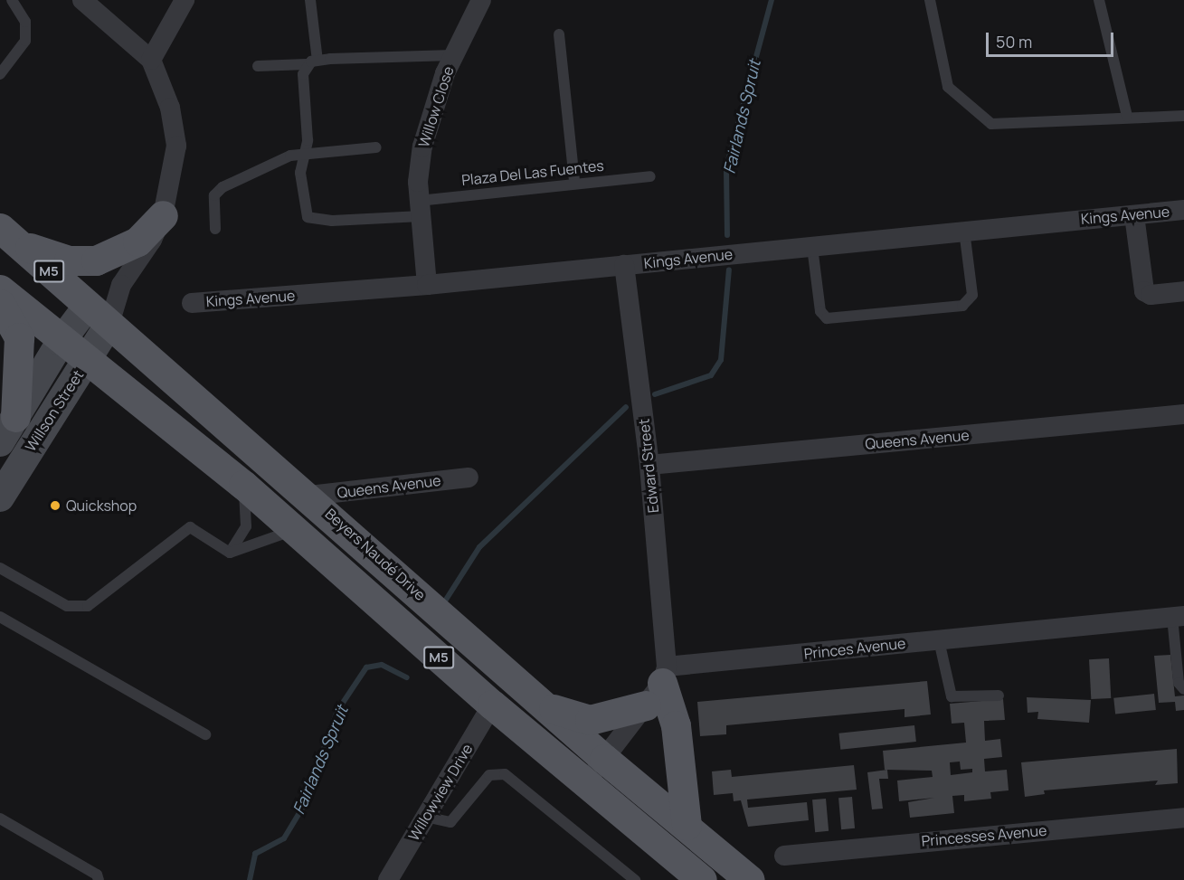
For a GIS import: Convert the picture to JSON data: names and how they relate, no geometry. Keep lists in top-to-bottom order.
{
  "streets": {
    "main road": ["M5", "Beyers Naudé Drive"],
    "street": [
      "Willow Close",
      "Kings Avenue",
      "Willson Street",
      "Queens Avenue",
      "Edward Street",
      "Princes Avenue",
      "Willowview Drive",
      "Princesses Avenue"
    ],
    "lane": ["Plaza Del Las Fuentes"]
  },
  "crossings": [
    ["Willow Close", "Plaza Del Las Fuentes"],
    ["Willow Close", "Kings Avenue"],
    ["Kings Avenue", "Edward Street"],
    ["M5", "Willson Street"],
    ["M5", "Willowview Drive"],
    ["Willson Street", "Beyers Naudé Drive"],
    ["Queens Avenue", "Edward Street"],
    ["Queens Avenue", "Beyers Naudé Drive"],
    ["Edward Street", "Princes Avenue"]
  ],
  "water": ["Fairlands Spruit"],
  "places": ["Quickshop"],
  "scale_bar": "50 m"
}
